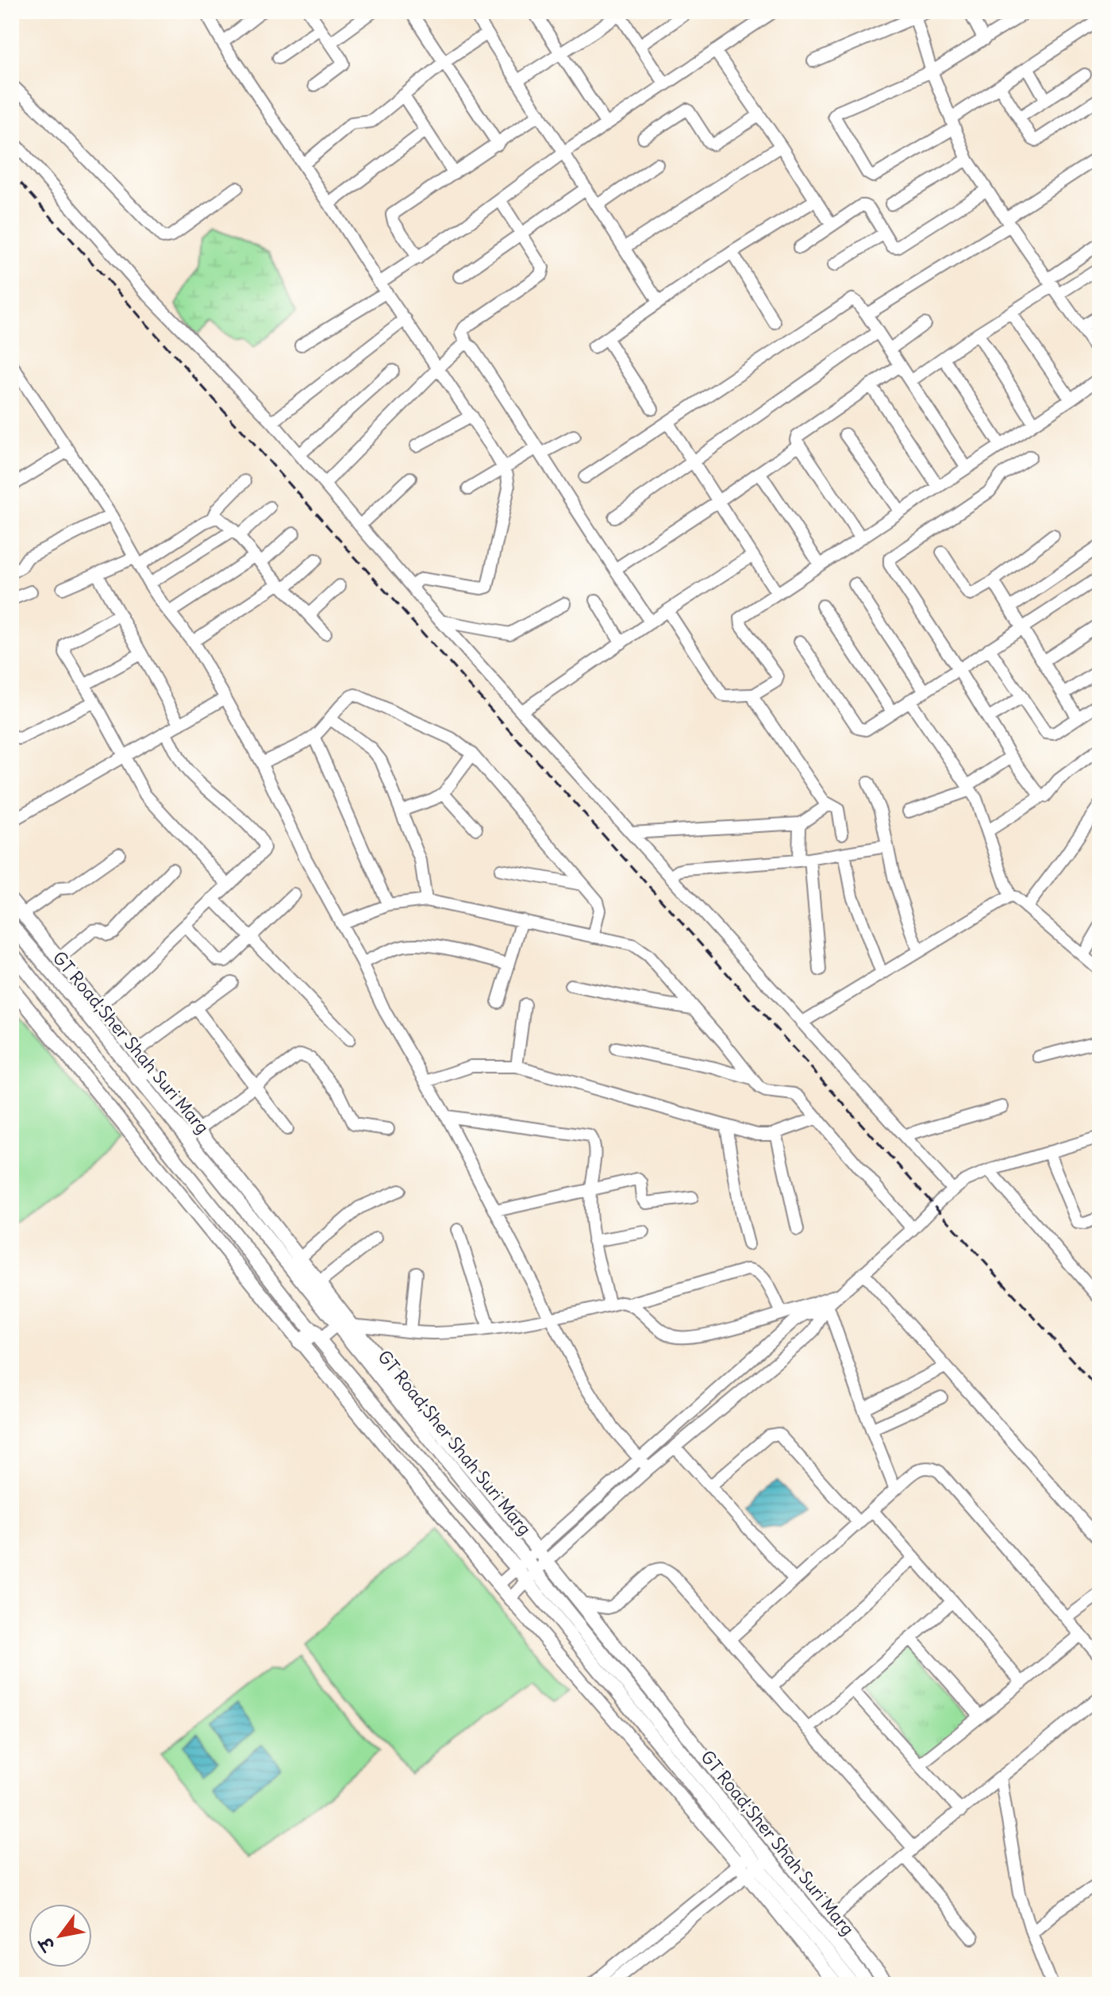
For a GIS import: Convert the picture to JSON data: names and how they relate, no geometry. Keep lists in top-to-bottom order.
{
  "streets": {
    "main road": ["GT Road;Sher Shah Suri Marg"]
  },
  "north": "bottom left"
}
